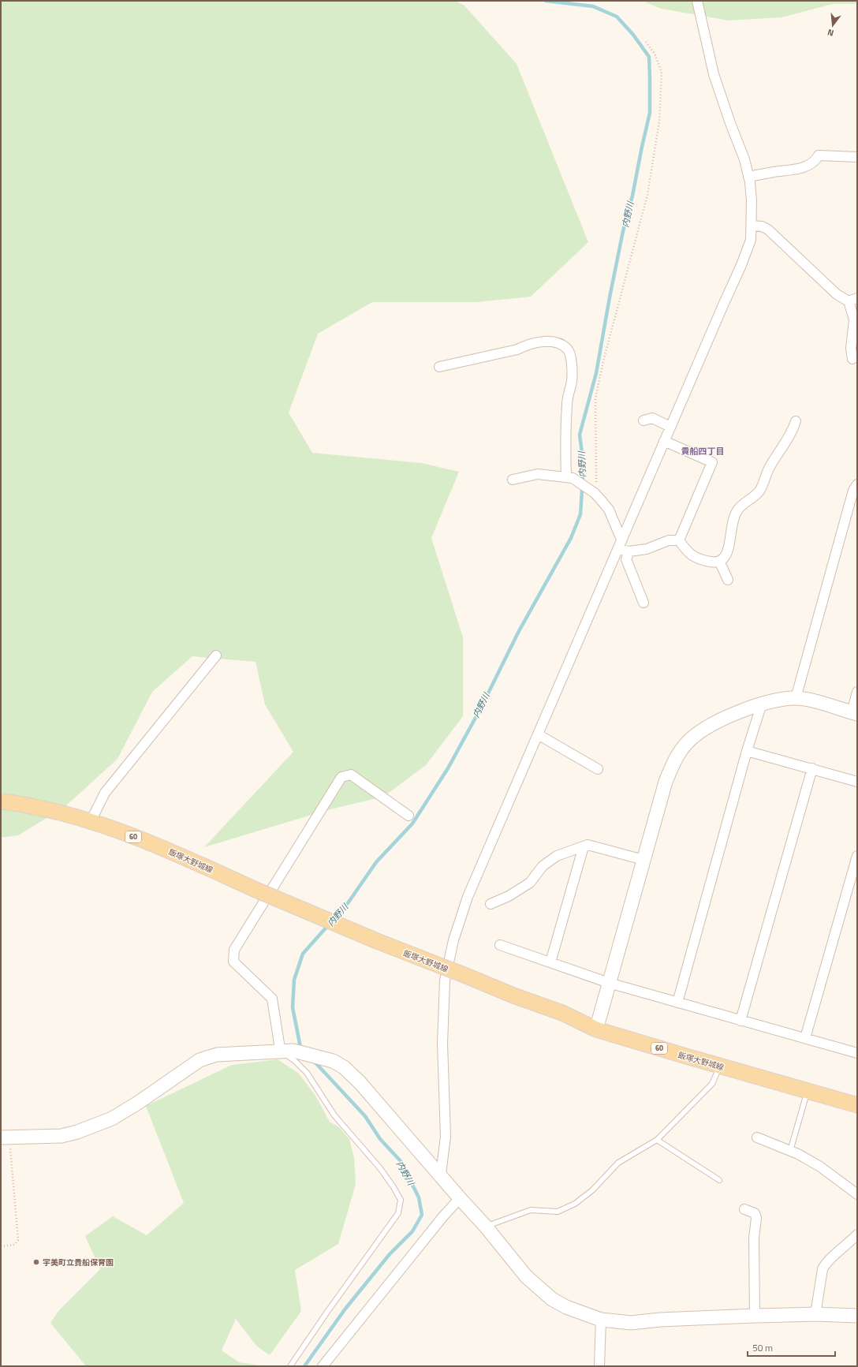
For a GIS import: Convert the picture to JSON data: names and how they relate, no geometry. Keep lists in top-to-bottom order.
{
  "streets": {
    "main road": ["60", "飯塚大野城線"]
  },
  "districts": ["貴船四丁目"],
  "water": ["内野川"],
  "places": ["宇美町立貴船保育園"],
  "scale_bar": "50 m",
  "north": "bottom"
}
